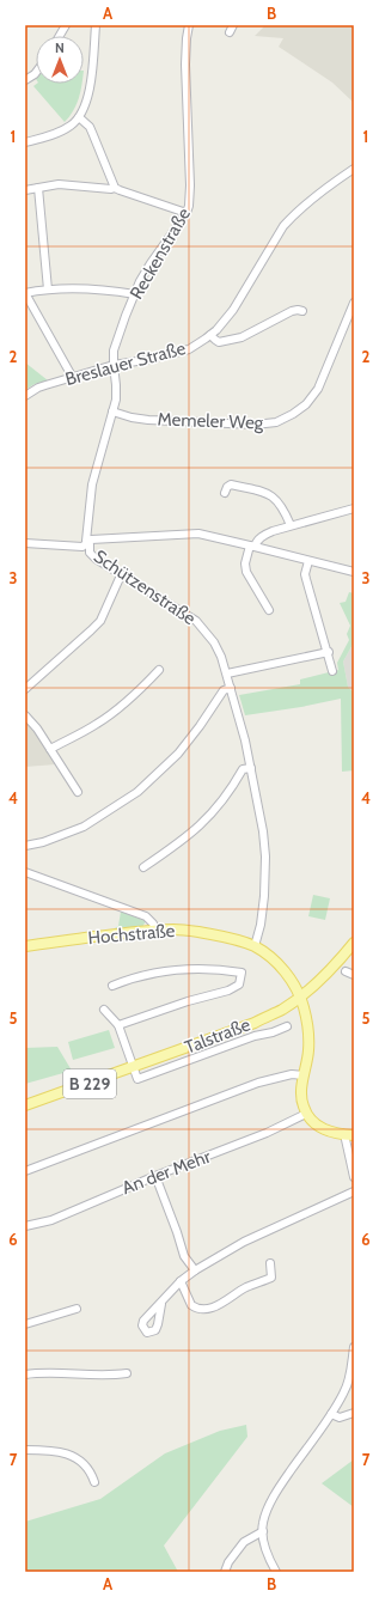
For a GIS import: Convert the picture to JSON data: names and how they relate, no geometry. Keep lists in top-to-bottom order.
{
  "streets": {
    "main road": ["Hochstraße", "Talstraße", "B 229"],
    "street": [
      "Reckenstraße",
      "Breslauer Straße",
      "Memeler Weg",
      "Schützenstraße",
      "An der Mehr"
    ]
  },
  "crossings": [
    ["Reckenstraße", "Breslauer Straße"],
    ["Reckenstraße", "Schützenstraße"],
    ["Breslauer Straße", "Schützenstraße"],
    ["Memeler Weg", "Schützenstraße"],
    ["Schützenstraße", "Hochstraße"],
    ["Hochstraße", "Talstraße"],
    ["Hochstraße", "B 229"],
    ["Hochstraße", "An der Mehr"],
    ["Talstraße", "B 229"]
  ],
  "north": "top",
  "grid": {
    "columns": ["A", "B"],
    "rows": [
      "1",
      "2",
      "3",
      "4",
      "5",
      "6",
      "7"
    ]
  }
}
